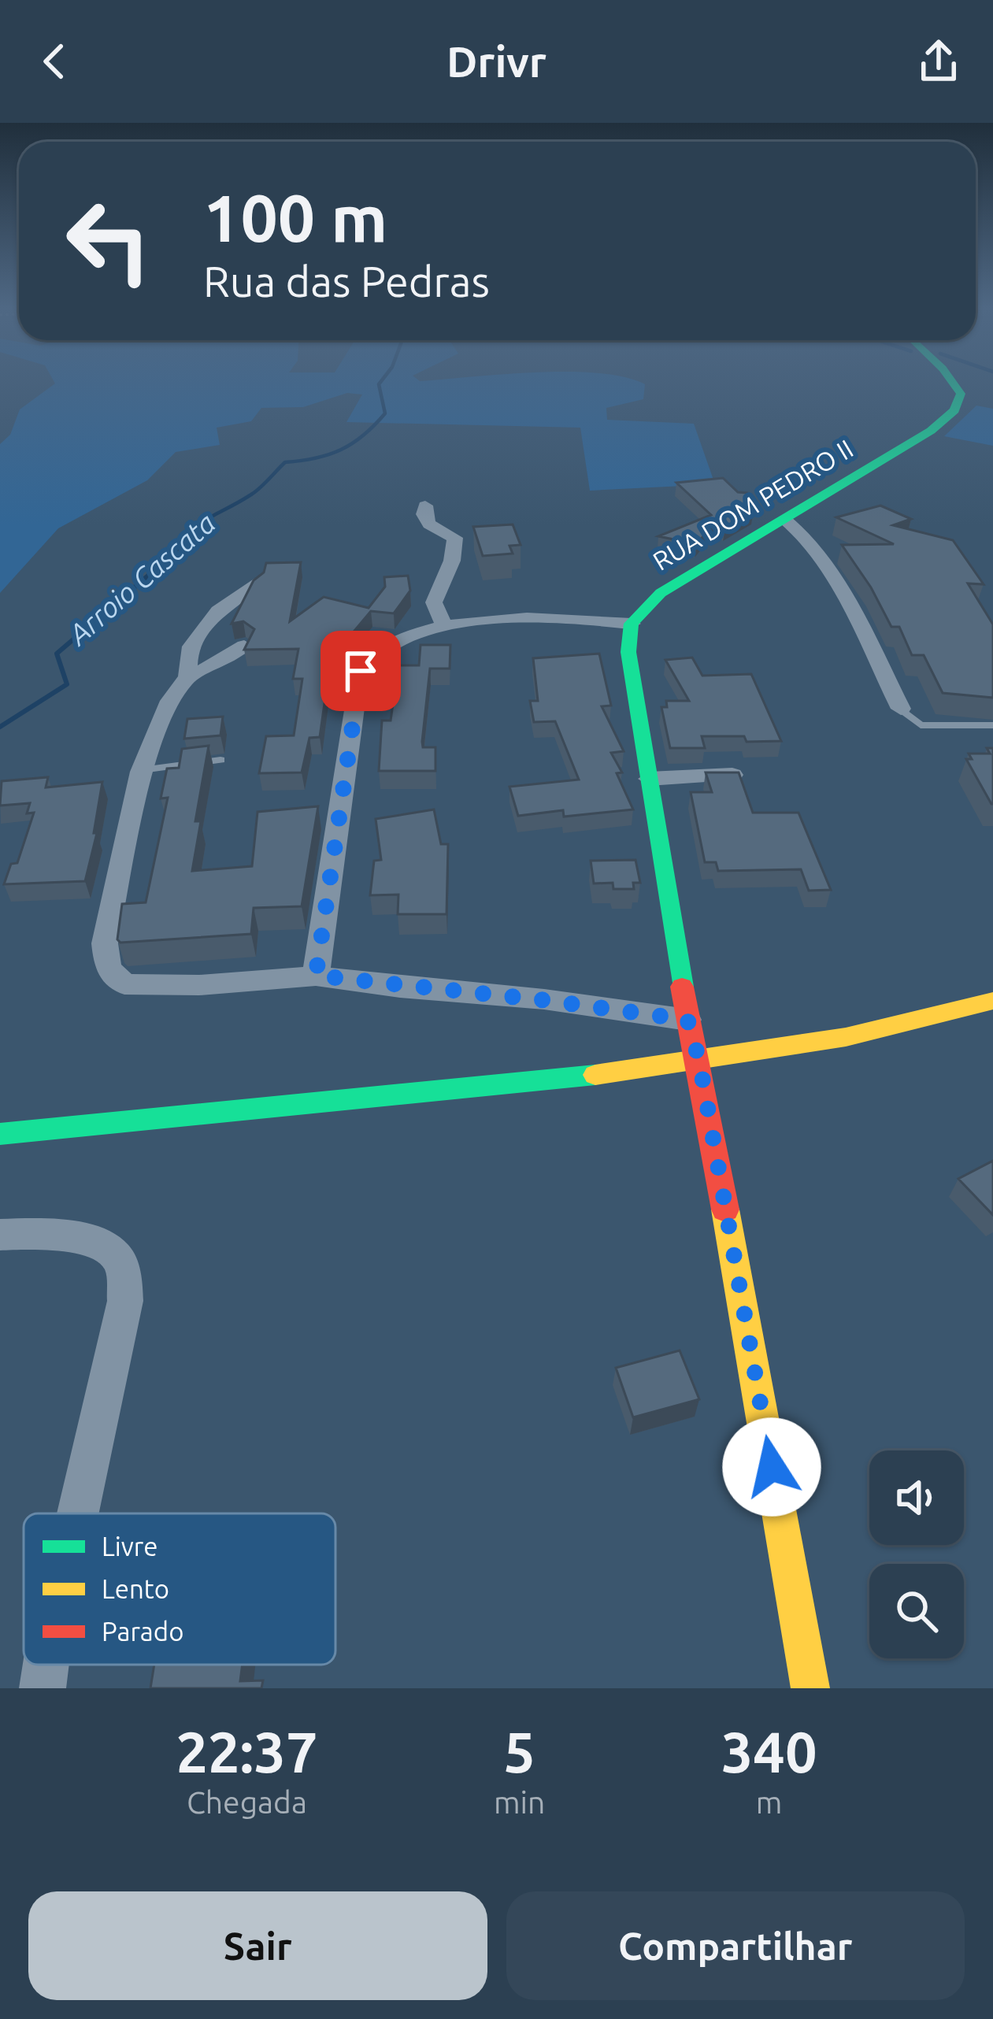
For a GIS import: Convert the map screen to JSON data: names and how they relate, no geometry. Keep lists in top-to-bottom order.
{
  "streets": {
    "street": ["RUA DOM PEDRO II"]
  },
  "water": ["Arroio Cascata"],
  "legend": ["Livre", "Lento", "Parado"],
  "page": {
    "header": "Drivr",
    "turn": ["100 m", "Rua das Pedras"],
    "eta": [
      "22:37",
      "Chegada",
      "5",
      "min",
      "340",
      "m"
    ],
    "buttons": ["Sair", "Compartilhar"]
  }
}
